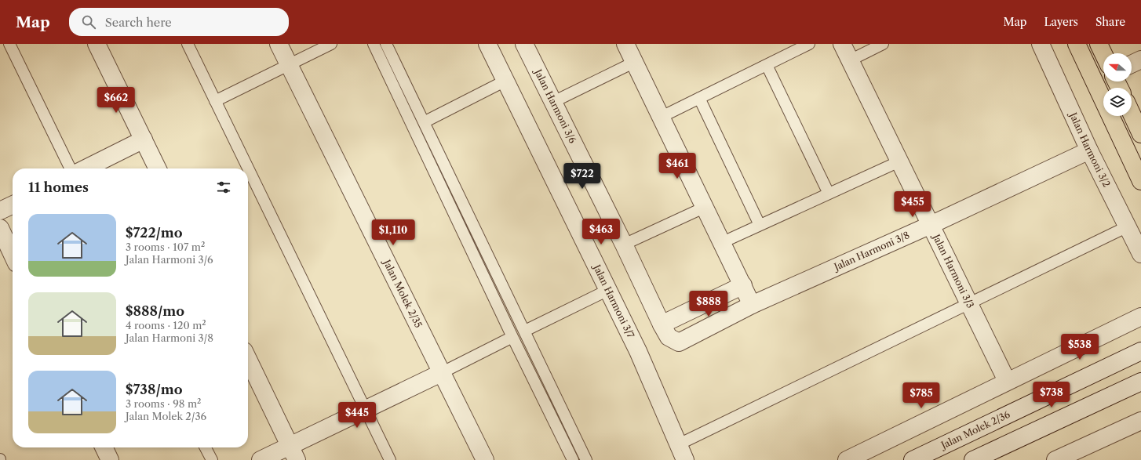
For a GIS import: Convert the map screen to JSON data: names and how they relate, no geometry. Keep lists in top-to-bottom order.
{
  "streets": {
    "street": [
      "Jalan Harmoni 3/6",
      "Jalan Harmoni 3/2",
      "Jalan Harmoni 3/8",
      "Jalan Harmoni 3/3",
      "Jalan Molek 2/35",
      "Jalan Harmoni 3/7",
      "Jalan Molek 2/36"
    ]
  },
  "crossings": [
    ["Jalan Harmoni 3/6", "Jalan Harmoni 3/8"],
    ["Jalan Harmoni 3/2", "Jalan Harmoni 3/8"],
    ["Jalan Harmoni 3/8", "Jalan Harmoni 3/3"]
  ],
  "north": "left",
  "page": {
    "header": "Map",
    "search": "Search here",
    "nav": ["Map", "Layers", "Share"],
    "price": [
      "$662",
      "$461",
      "$722",
      "$455",
      "$463",
      "$1,110",
      "$888",
      "$538",
      "$738",
      "$785",
      "$445"
    ],
    "heading": "11 homes",
    "list": [
      {
        "name": "$722/mo",
        "note": "3 rooms · 107 m² · Jalan Harmoni 3/6"
      },
      {
        "name": "$888/mo",
        "note": "4 rooms · 120 m² · Jalan Harmoni 3/8"
      },
      {
        "name": "$738/mo",
        "note": "3 rooms · 98 m² · Jalan Molek 2/36"
      }
    ]
  }
}
